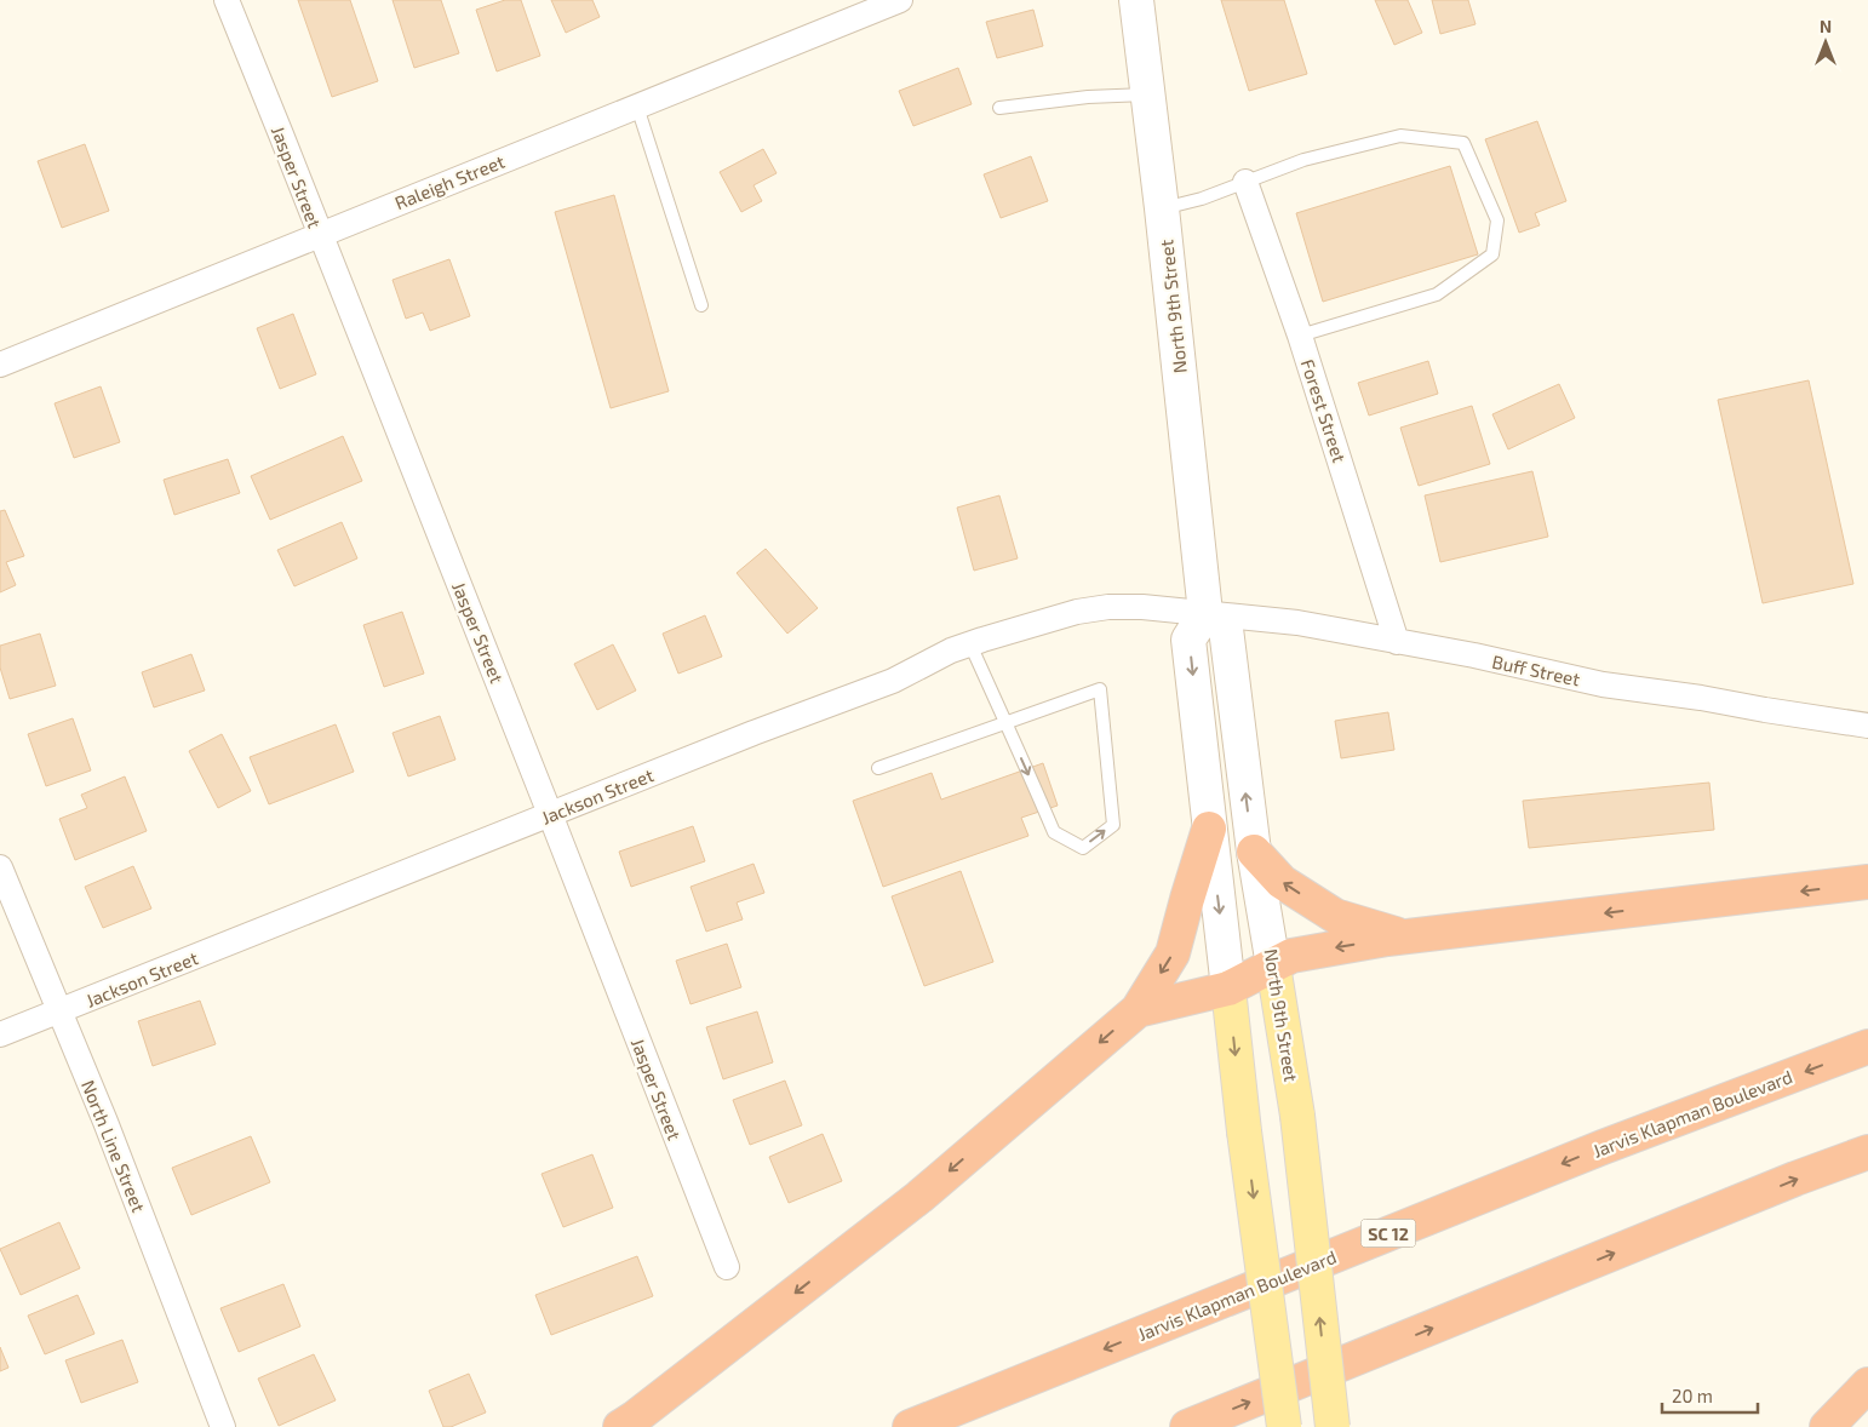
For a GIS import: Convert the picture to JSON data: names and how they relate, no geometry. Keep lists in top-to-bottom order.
{
  "streets": {
    "highway": ["Jarvis Klapman Boulevard", "SC 12"],
    "main road": ["North 9th Street"],
    "street": [
      "Jasper Street",
      "Raleigh Street",
      "Forest Street",
      "Buff Street",
      "Jackson Street",
      "North Line Street"
    ]
  },
  "crossings": [
    ["Jasper Street", "Raleigh Street"],
    ["Jasper Street", "Jackson Street"],
    ["North 9th Street", "Buff Street"],
    ["North 9th Street", "Jackson Street"],
    ["Forest Street", "Buff Street"],
    ["Buff Street", "Jackson Street"],
    ["Jackson Street", "North Line Street"]
  ],
  "scale_bar": "20 m",
  "north": "top"
}
